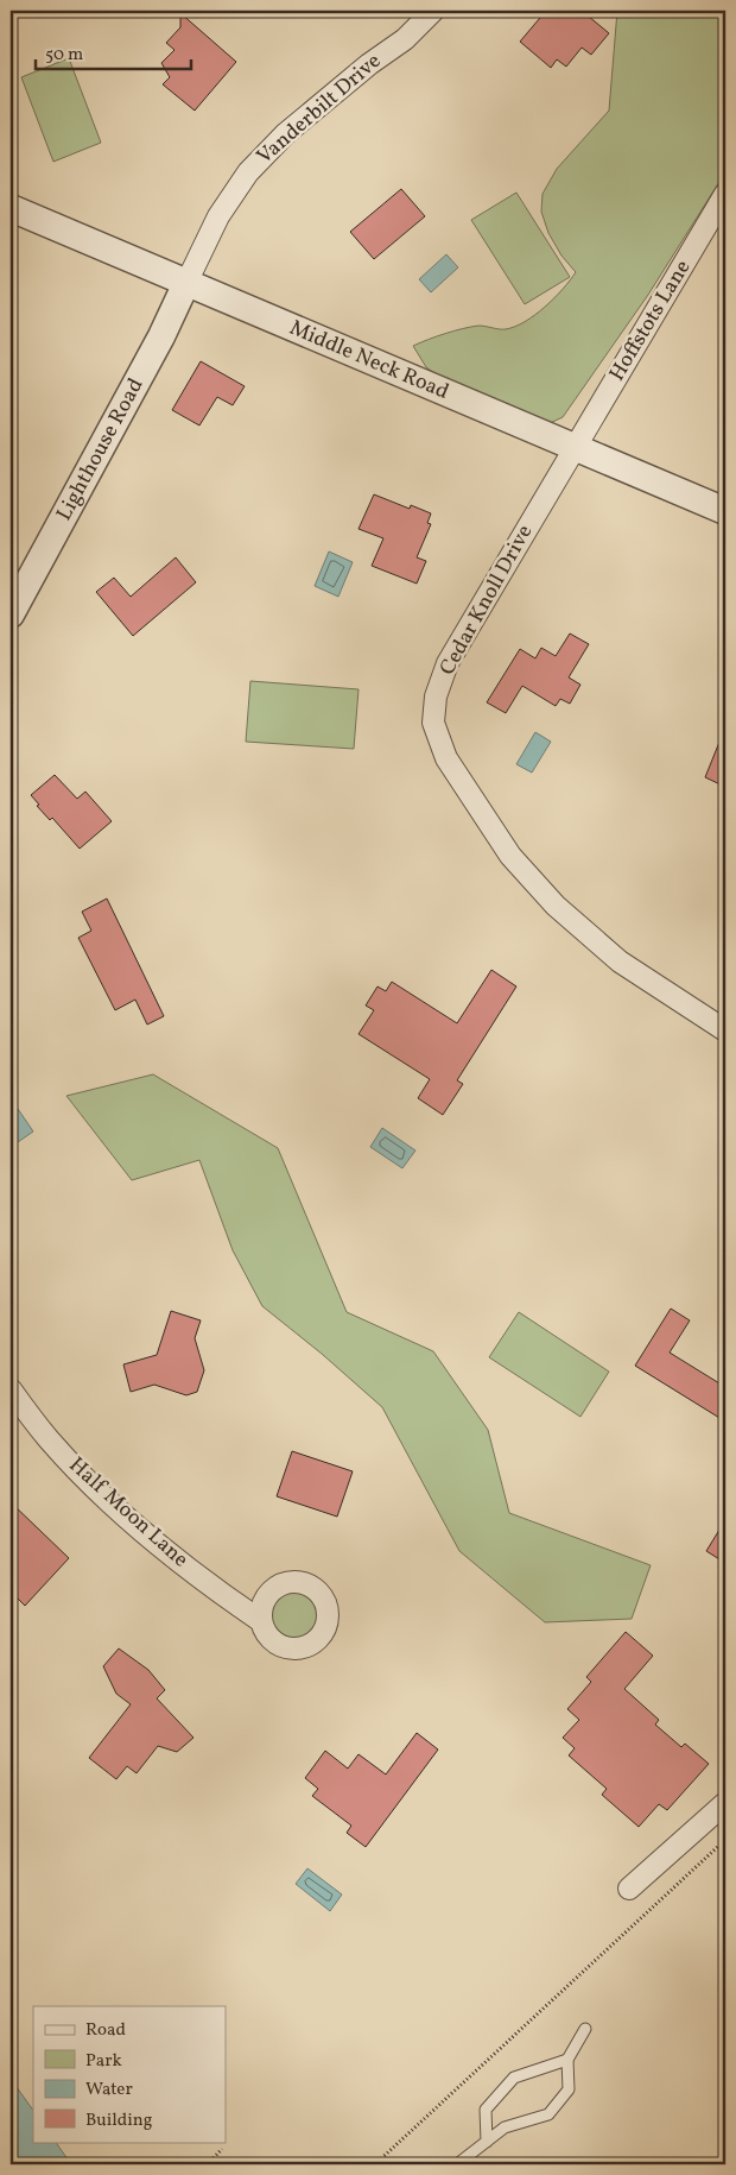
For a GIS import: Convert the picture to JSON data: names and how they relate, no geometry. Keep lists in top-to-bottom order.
{
  "streets": {
    "street": [
      "Vanderbilt Drive",
      "Hoffstots Lane",
      "Middle Neck Road",
      "Lighthouse Road",
      "Cedar Knoll Drive",
      "Half Moon Lane"
    ]
  },
  "crossings": [
    ["Vanderbilt Drive", "Middle Neck Road"],
    ["Vanderbilt Drive", "Lighthouse Road"],
    ["Hoffstots Lane", "Middle Neck Road"],
    ["Hoffstots Lane", "Cedar Knoll Drive"],
    ["Middle Neck Road", "Lighthouse Road"],
    ["Middle Neck Road", "Cedar Knoll Drive"]
  ],
  "legend": [
    "Road",
    "Park",
    "Water",
    "Building"
  ],
  "scale_bar": "50 m"
}
